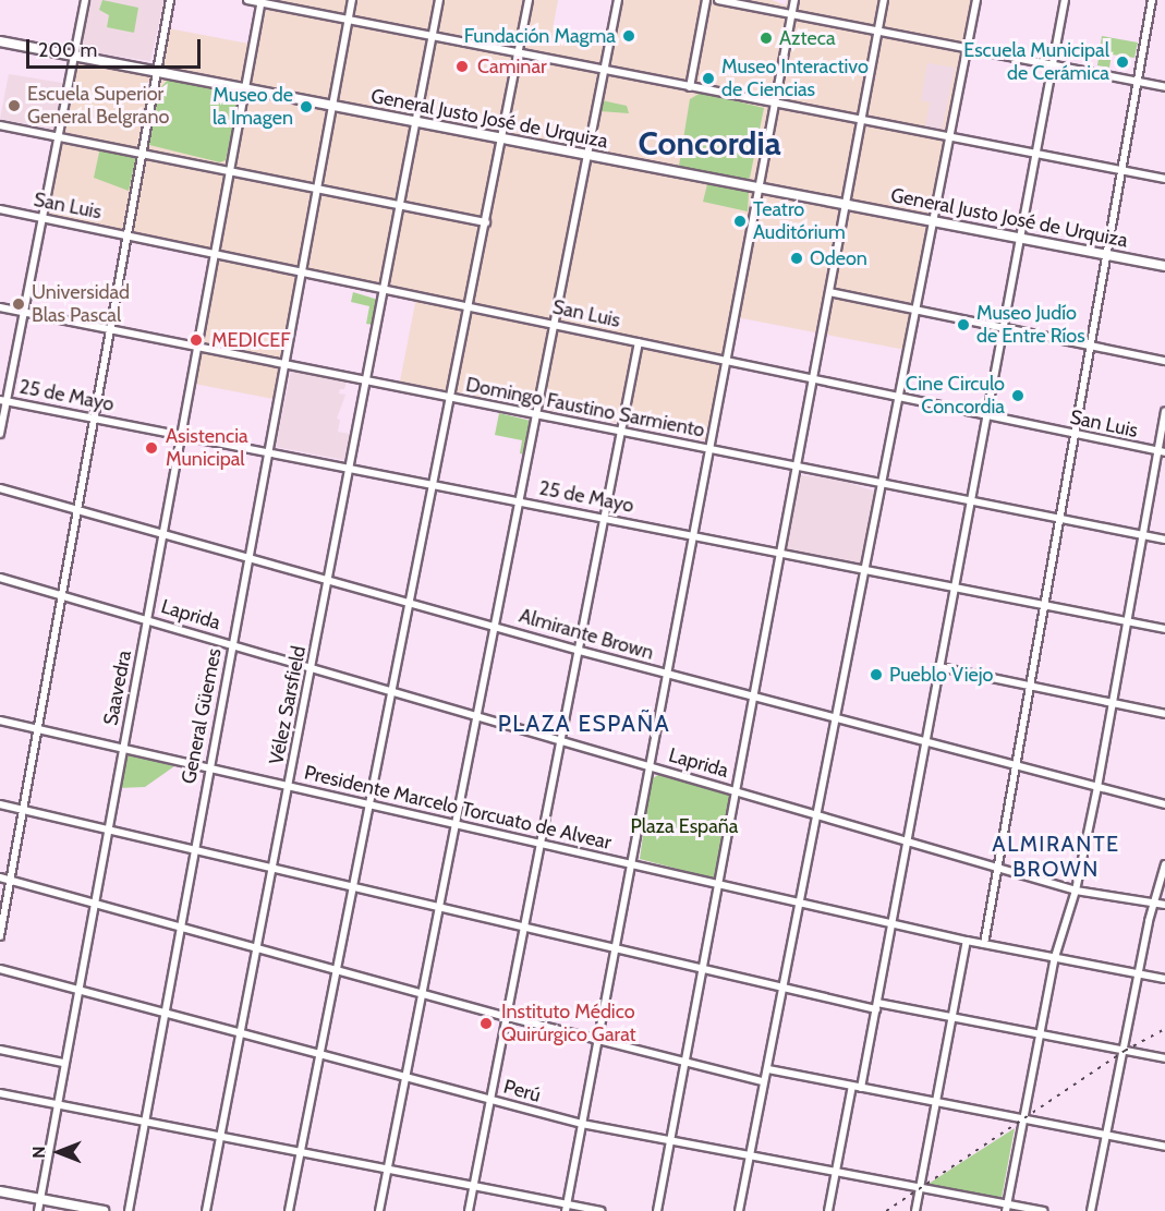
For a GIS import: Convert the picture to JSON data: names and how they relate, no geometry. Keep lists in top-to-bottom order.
{
  "streets": {
    "street": [
      "General Justo José de Urquiza",
      "San Luis",
      "25 de Mayo",
      "Domingo Faustino Sarmiento",
      "Laprida",
      "Almirante Brown",
      "Saavedra",
      "Vélez Sarsfield",
      "General Güemes",
      "Presidente Marcelo Torcuato de Alvear",
      "Perú"
    ]
  },
  "crossings": [
    ["General Justo José de Urquiza", "Saavedra"],
    ["General Justo José de Urquiza", "Vélez Sarsfield"],
    ["General Justo José de Urquiza", "General Güemes"],
    ["San Luis", "Saavedra"],
    ["San Luis", "Vélez Sarsfield"],
    ["San Luis", "General Güemes"],
    ["25 de Mayo", "Saavedra"],
    ["25 de Mayo", "Vélez Sarsfield"],
    ["25 de Mayo", "General Güemes"],
    ["Domingo Faustino Sarmiento", "Saavedra"],
    ["Domingo Faustino Sarmiento", "Vélez Sarsfield"],
    ["Domingo Faustino Sarmiento", "General Güemes"],
    ["Laprida", "Saavedra"],
    ["Laprida", "Vélez Sarsfield"],
    ["Laprida", "General Güemes"],
    ["Almirante Brown", "Saavedra"],
    ["Almirante Brown", "Vélez Sarsfield"],
    ["Almirante Brown", "General Güemes"],
    ["Saavedra", "Presidente Marcelo Torcuato de Alvear"],
    ["Saavedra", "Perú"],
    ["Vélez Sarsfield", "Presidente Marcelo Torcuato de Alvear"],
    ["Vélez Sarsfield", "Perú"],
    ["General Güemes", "Presidente Marcelo Torcuato de Alvear"],
    ["General Güemes", "Perú"]
  ],
  "districts": ["Concordia", "PLAZA ESPAÑA", "ALMIRANTE BROWN"],
  "parks": ["Plaza España"],
  "places": [
    "Fundación Magma",
    "Azteca",
    "Escuela Municipal de Cerámica",
    "Caminar",
    "Museo Interactivo de Ciencias",
    "Escuela Superior General Belgrano",
    "Museo de la Imagen",
    "Teatro Auditórium",
    "Odeon",
    "Universidad Blas Pascal",
    "Museo Judío de Entre Ríos",
    "MEDICEF",
    "Cine Circulo Concordia",
    "Asistencia Municipal",
    "Pueblo Viejo",
    "Instituto Médico Quirúrgico Garat"
  ],
  "scale_bar": "200 m",
  "north": "left"
}
